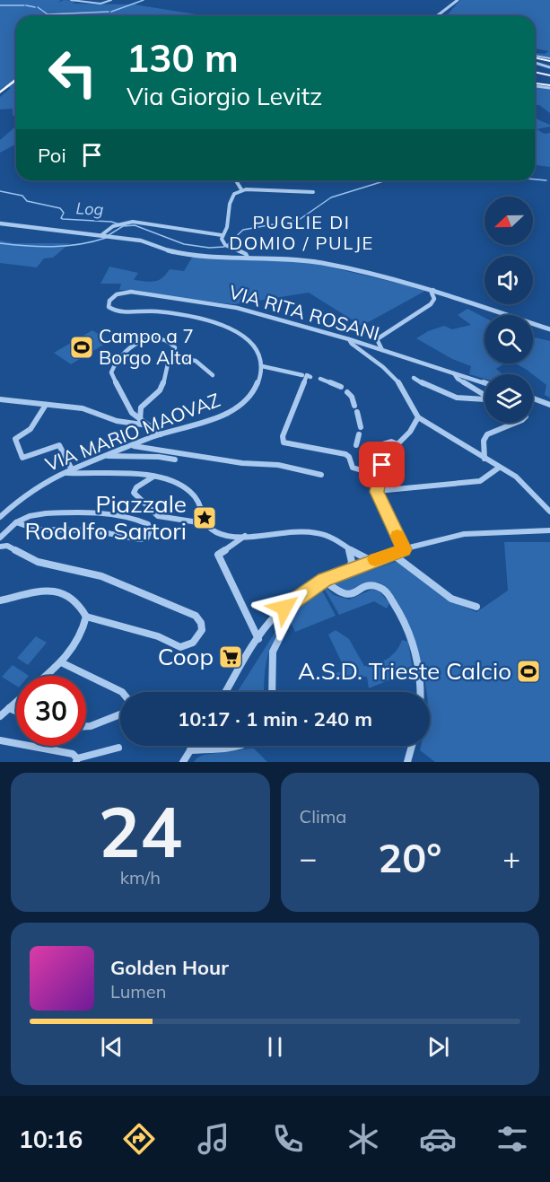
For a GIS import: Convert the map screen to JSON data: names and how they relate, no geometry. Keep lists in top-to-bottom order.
{
  "streets": {
    "street": ["VIA RITA ROSANI", "VIA MARIO MAOVAZ"]
  },
  "crossings": [
    ["VIA RITA ROSANI", "VIA MARIO MAOVAZ"]
  ],
  "districts": ["PUGLIE DI DOMIO / PULJE"],
  "water": ["Log"],
  "places": {
    "sports": ["Campo a 7 Borgo Alta", "A.S.D. Trieste Calcio"],
    "place": ["Piazzale Rodolfo Sartori"],
    "supermarket": ["Coop"]
  },
  "north": "left",
  "page": {
    "turn": ["130 m", "Via Giorgio Levitz"],
    "then": "Poi",
    "limit": "30",
    "trip": "10:17 · 1 min · 240 m",
    "tile": [
      ["24", "km/h"],
      "Clima"
    ],
    "heat": ["−", "20°", "+"],
    "song": ["Golden Hour", "Lumen"],
    "tabs": "10:16"
  }
}
